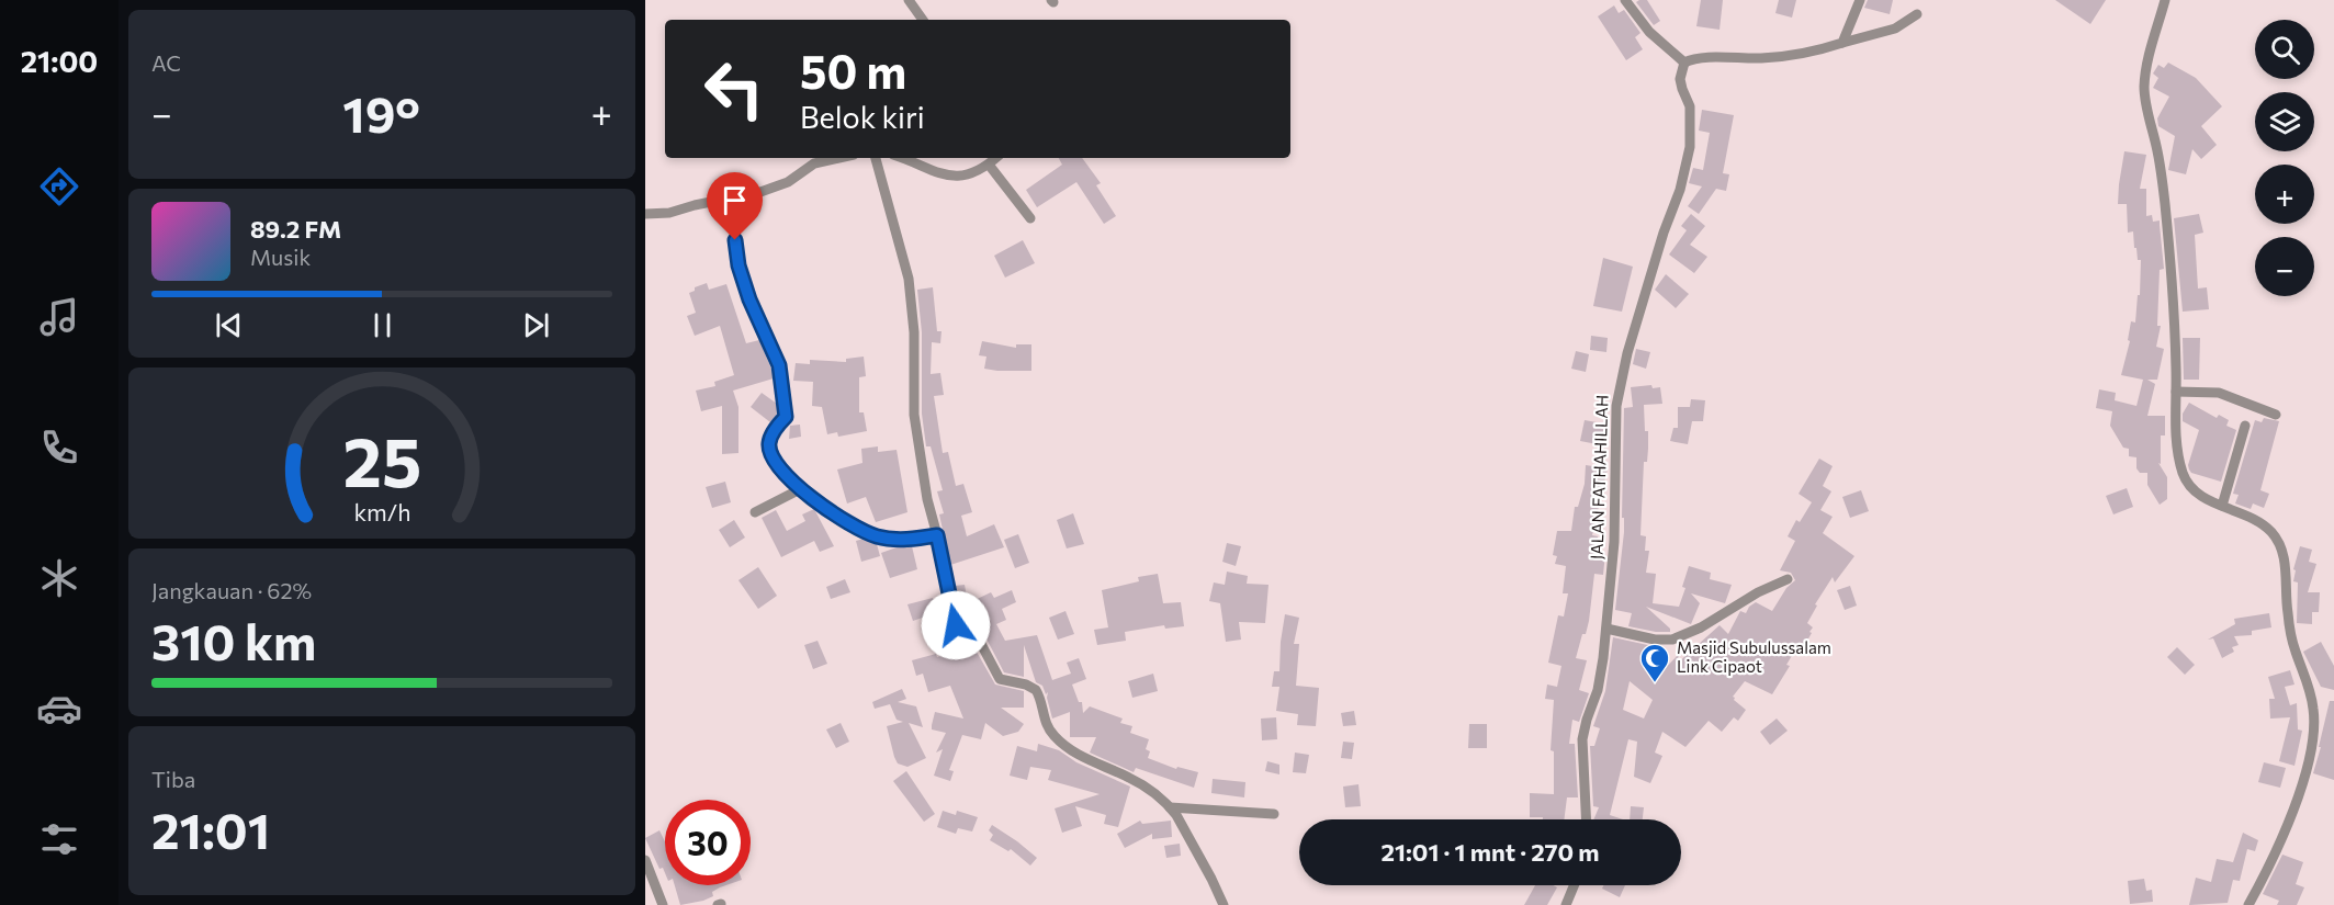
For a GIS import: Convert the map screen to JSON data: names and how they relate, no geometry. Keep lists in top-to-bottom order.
{
  "streets": {
    "street": ["JALAN FATHAHILLAH"]
  },
  "places": {
    "mosque": ["Masjid Subulussalam Link Cipaot"]
  },
  "page": {
    "tabs": "21:00",
    "tile": [
      "AC",
      ["Jangkauan · 62%", "310 km"],
      ["Tiba", "21:01"]
    ],
    "map_buttons": ["+", "−"],
    "turn": ["50 m", "Belok kiri"],
    "heat": ["−", "19°", "+"],
    "song": ["89.2 FM", "Musik"],
    "limit": "30",
    "trip": "21:01 · 1 mnt · 270 m",
    "gauge": ["25", "km/h"]
  }
}
